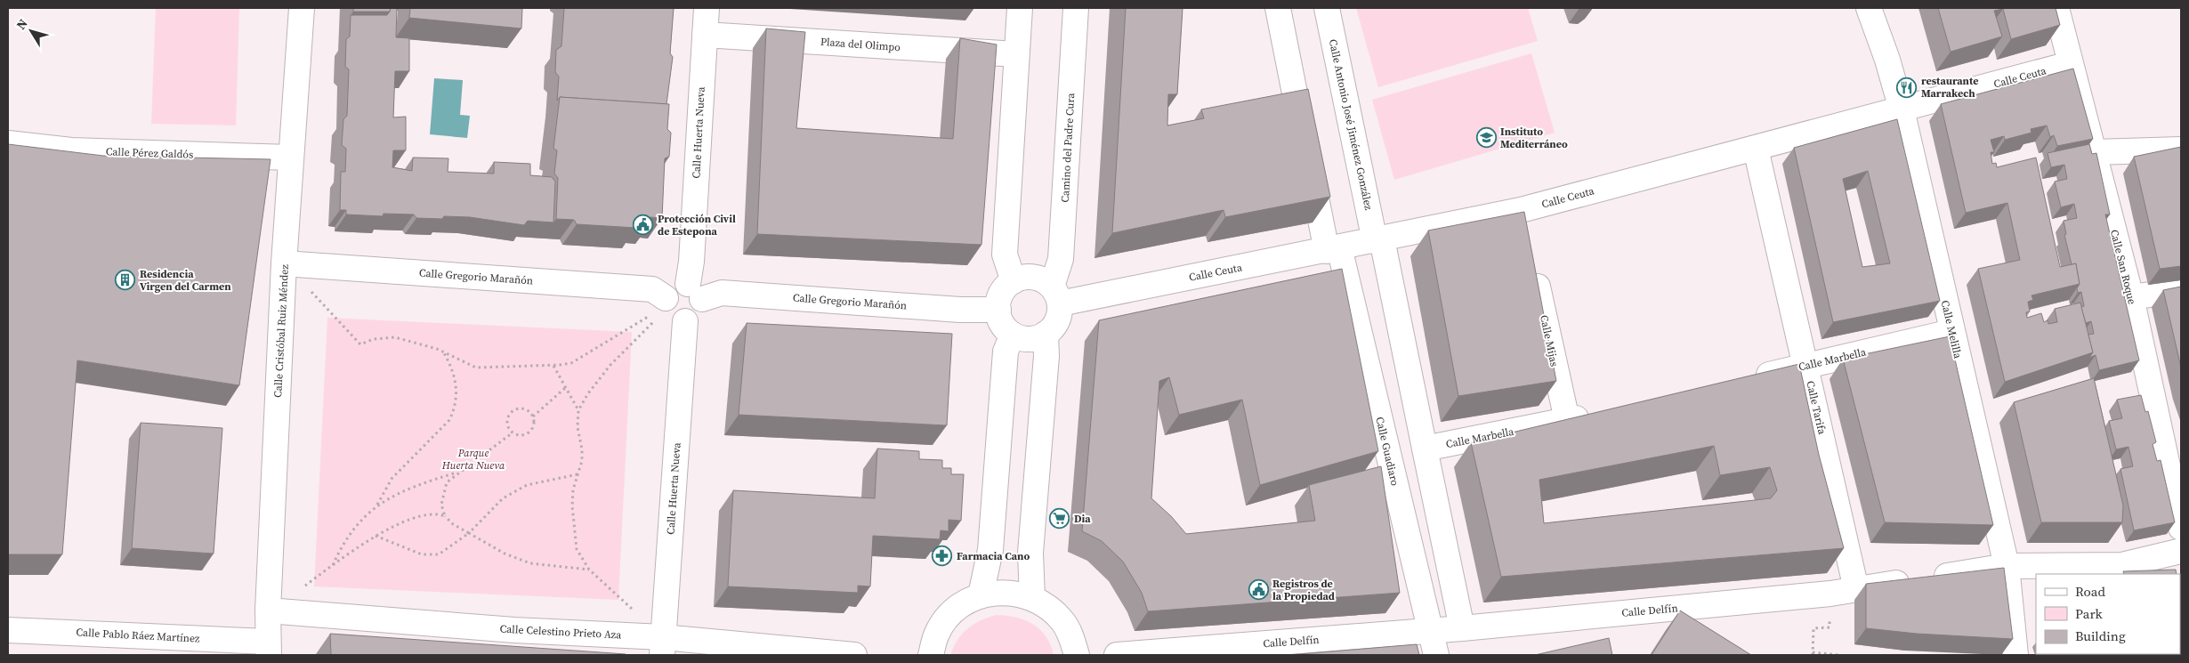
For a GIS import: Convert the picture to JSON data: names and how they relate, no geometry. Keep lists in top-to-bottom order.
{
  "streets": {
    "street": [
      "Plaza del Olimpo",
      "Calle Ceuta",
      "Calle Antonio José Jiménez González",
      "Calle Huerta Nueva",
      "Camino del Padre Cura",
      "Calle Pérez Galdós",
      "Calle San Roque",
      "Calle Gregorio Marañón",
      "Calle Melilla",
      "Calle Cristóbal Ruiz Méndez",
      "Calle Mijas",
      "Calle Marbella",
      "Calle Tarifa",
      "Calle Guadiaro",
      "Calle Delfín",
      "Calle Celestino Prieto Aza",
      "Calle Pablo Ráez Martínez"
    ]
  },
  "crossings": [
    ["Plaza del Olimpo", "Calle Huerta Nueva"],
    ["Calle Ceuta", "Calle Antonio José Jiménez González"],
    ["Calle Ceuta", "Camino del Padre Cura"],
    ["Calle Ceuta", "Calle San Roque"],
    ["Calle Ceuta", "Calle Gregorio Marañón"],
    ["Calle Ceuta", "Calle Melilla"],
    ["Calle Ceuta", "Calle Tarifa"],
    ["Calle Ceuta", "Calle Guadiaro"],
    ["Calle Huerta Nueva", "Calle Gregorio Marañón"],
    ["Calle Huerta Nueva", "Calle Celestino Prieto Aza"],
    ["Camino del Padre Cura", "Calle Gregorio Marañón"],
    ["Calle Pérez Galdós", "Calle Cristóbal Ruiz Méndez"],
    ["Calle Gregorio Marañón", "Calle Cristóbal Ruiz Méndez"],
    ["Calle Melilla", "Calle Marbella"],
    ["Calle Melilla", "Calle Delfín"],
    ["Calle Cristóbal Ruiz Méndez", "Calle Celestino Prieto Aza"],
    ["Calle Cristóbal Ruiz Méndez", "Calle Pablo Ráez Martínez"],
    ["Calle Mijas", "Calle Marbella"],
    ["Calle Marbella", "Calle Tarifa"],
    ["Calle Tarifa", "Calle Delfín"],
    ["Calle Guadiaro", "Calle Delfín"]
  ],
  "parks": ["Parque Huerta Nueva"],
  "places": {
    "restaurant": ["restaurante Marrakech"],
    "school or university": ["Instituto Mediterráneo"],
    "public building": ["Protección Civil de Estepona", "Registros de la Propiedad"],
    "building": ["Residencia Virgen del Carmen"],
    "supermarket": ["Dia"],
    "pharmacy": ["Farmacia Cano"]
  },
  "legend": ["Road", "Park", "Building"],
  "north": "top left"
}
